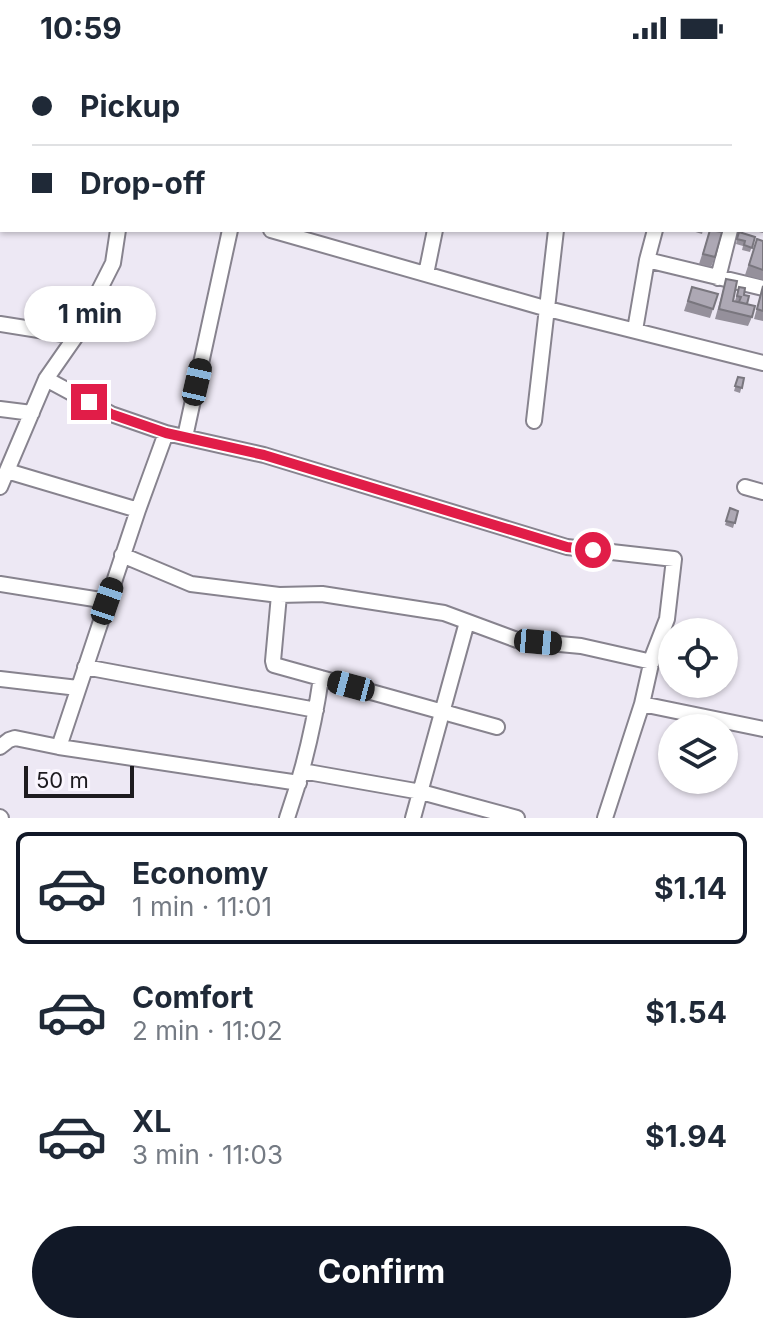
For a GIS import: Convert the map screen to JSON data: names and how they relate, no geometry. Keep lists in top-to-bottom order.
{
  "scale_bar": "50 m",
  "page": {
    "status": "10:59",
    "banner": ["Pickup", "Drop-off"],
    "bubble": "1 min",
    "scale": "50 m",
    "list": [
      {
        "name": "Economy",
        "note": "1 min · 11:01",
        "value": "$1.14"
      },
      {
        "name": "Comfort",
        "note": "2 min · 11:02",
        "value": "$1.54"
      },
      {
        "name": "XL",
        "note": "3 min · 11:03",
        "value": "$1.94"
      }
    ],
    "buttons": "Confirm"
  }
}
